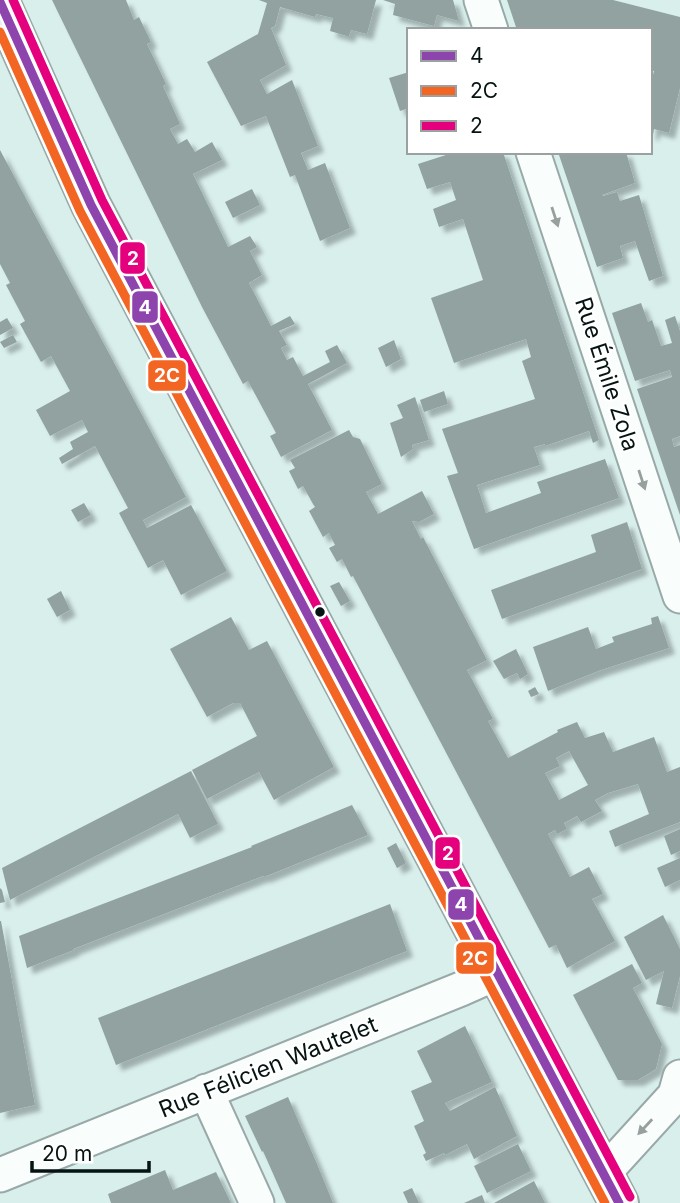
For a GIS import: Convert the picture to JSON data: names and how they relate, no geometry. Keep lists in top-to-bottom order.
{
  "streets": {
    "street": ["Rue Émile Zola", "Rue Félicien Wautelet"]
  },
  "one_way": ["Rue Émile Zola"],
  "lines": ["transit line 2", "transit line 4", "transit line 2C"],
  "legend": ["4", "2C", "2"],
  "scale_bar": "20 m"
}
